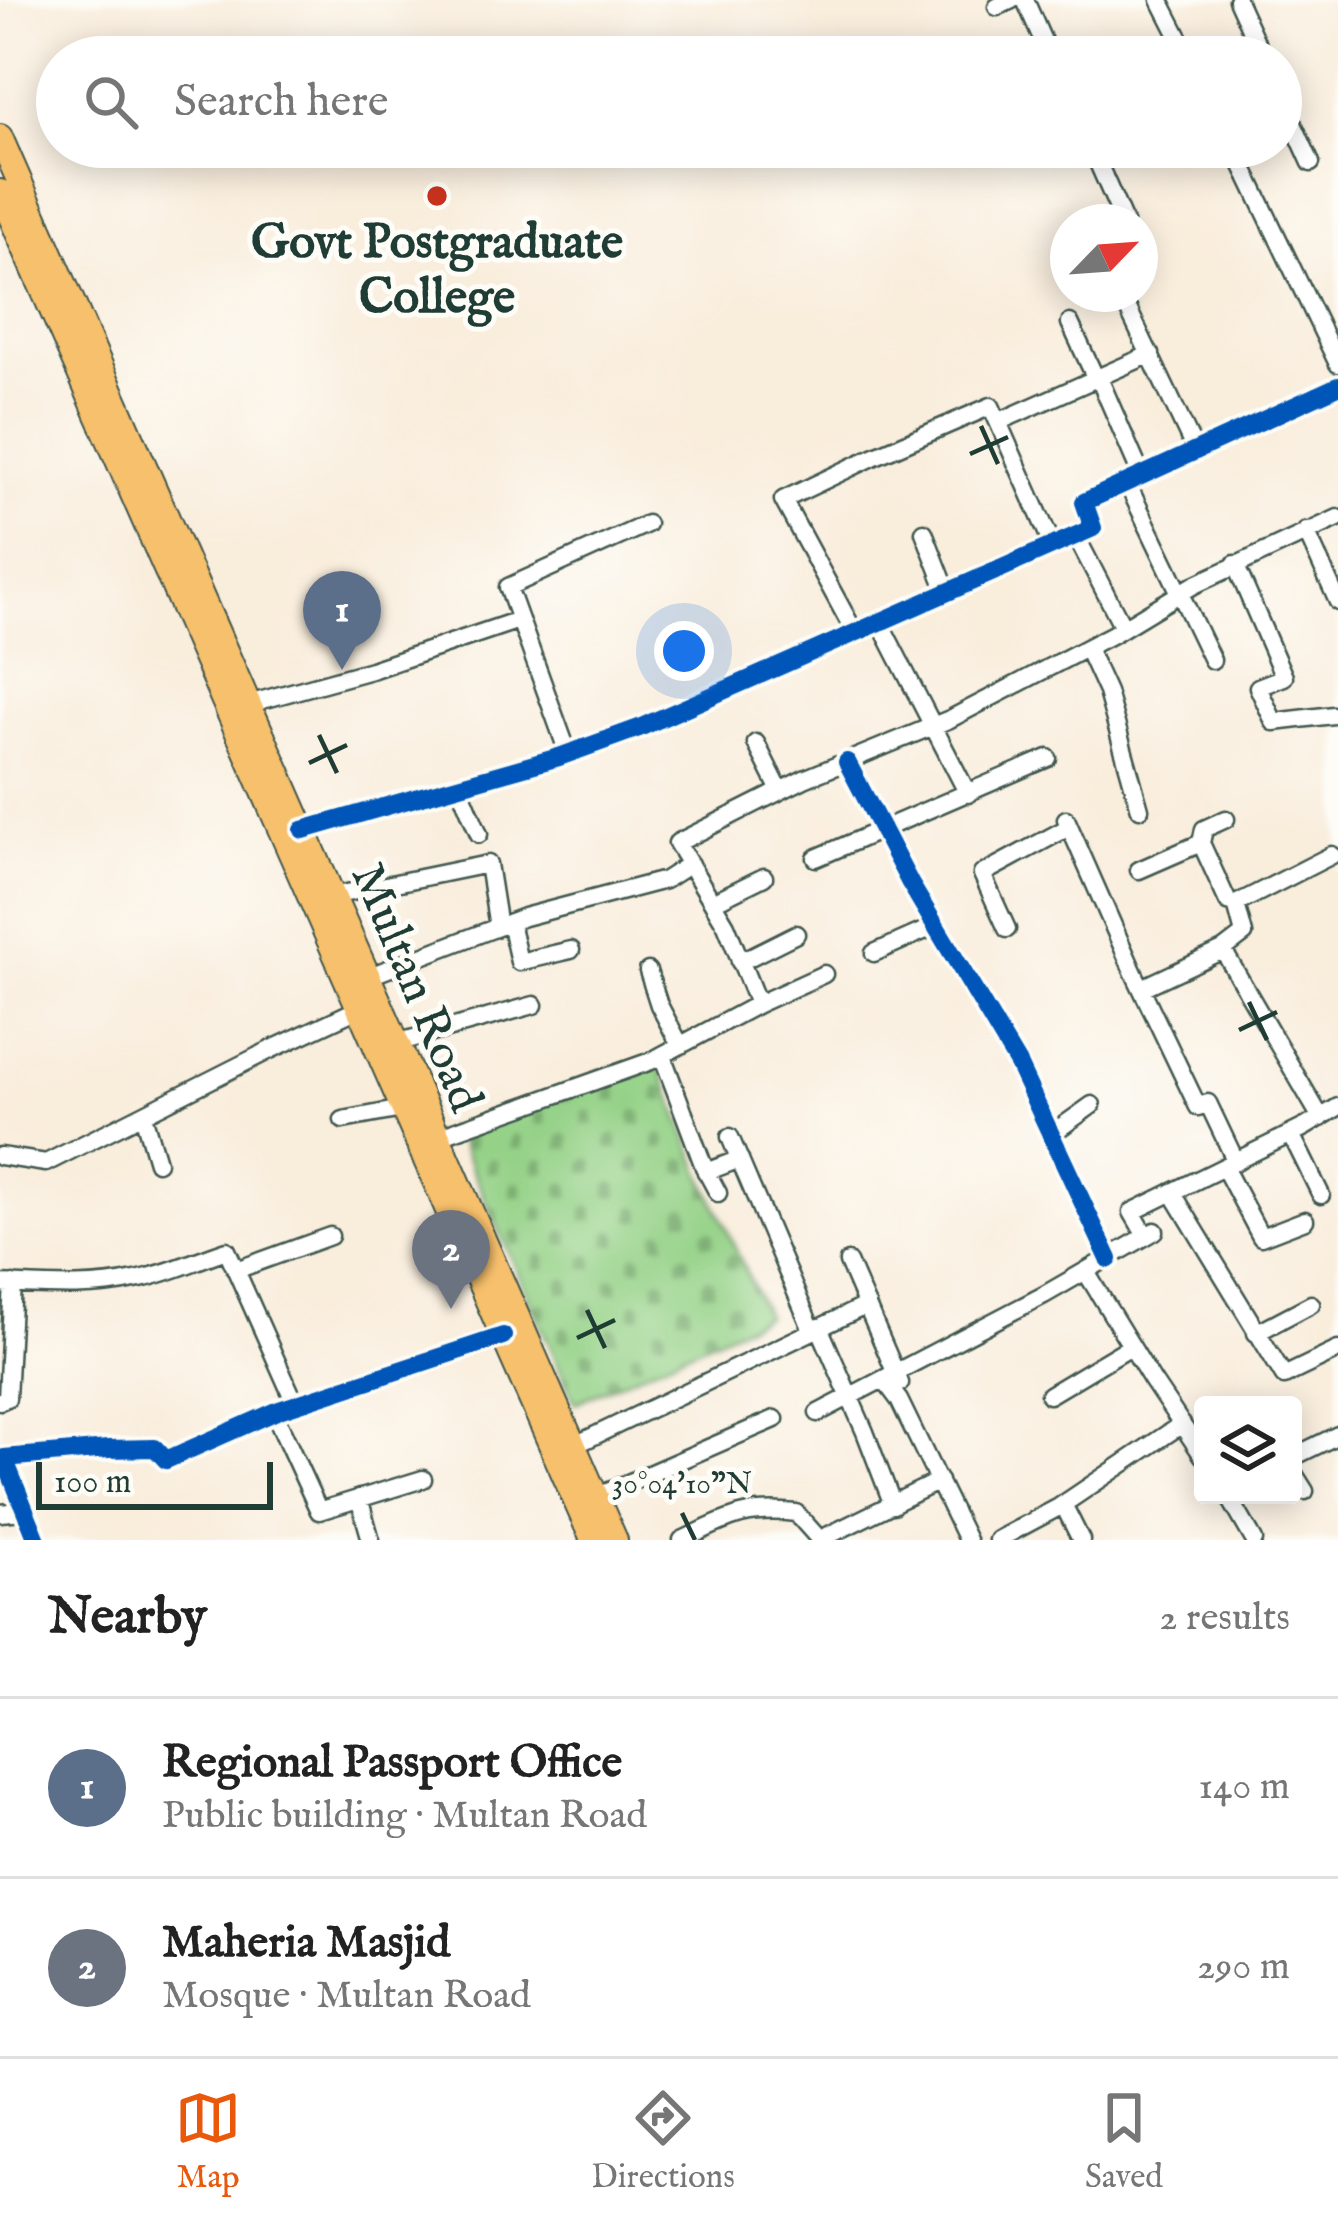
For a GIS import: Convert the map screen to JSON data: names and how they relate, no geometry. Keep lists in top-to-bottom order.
{
  "streets": {
    "main road": ["Multan Road"]
  },
  "places": ["Govt Postgraduate College"],
  "scale_bar": "100 m",
  "north": "top right",
  "page": {
    "search": "Search here",
    "pins": ["1", "2"],
    "scale": "100 m",
    "heading": ["Nearby", "2 results"],
    "list": [
      {
        "mark": "1",
        "name": "Regional Passport Office",
        "note": "Public building · Multan Road",
        "value": "140 m"
      },
      {
        "mark": "2",
        "name": "Maheria Masjid",
        "note": "Mosque · Multan Road",
        "value": "290 m"
      }
    ],
    "nav": ["Map", "Directions", "Saved"]
  },
  "coordinates": ["30°04'10\"N"]
}
